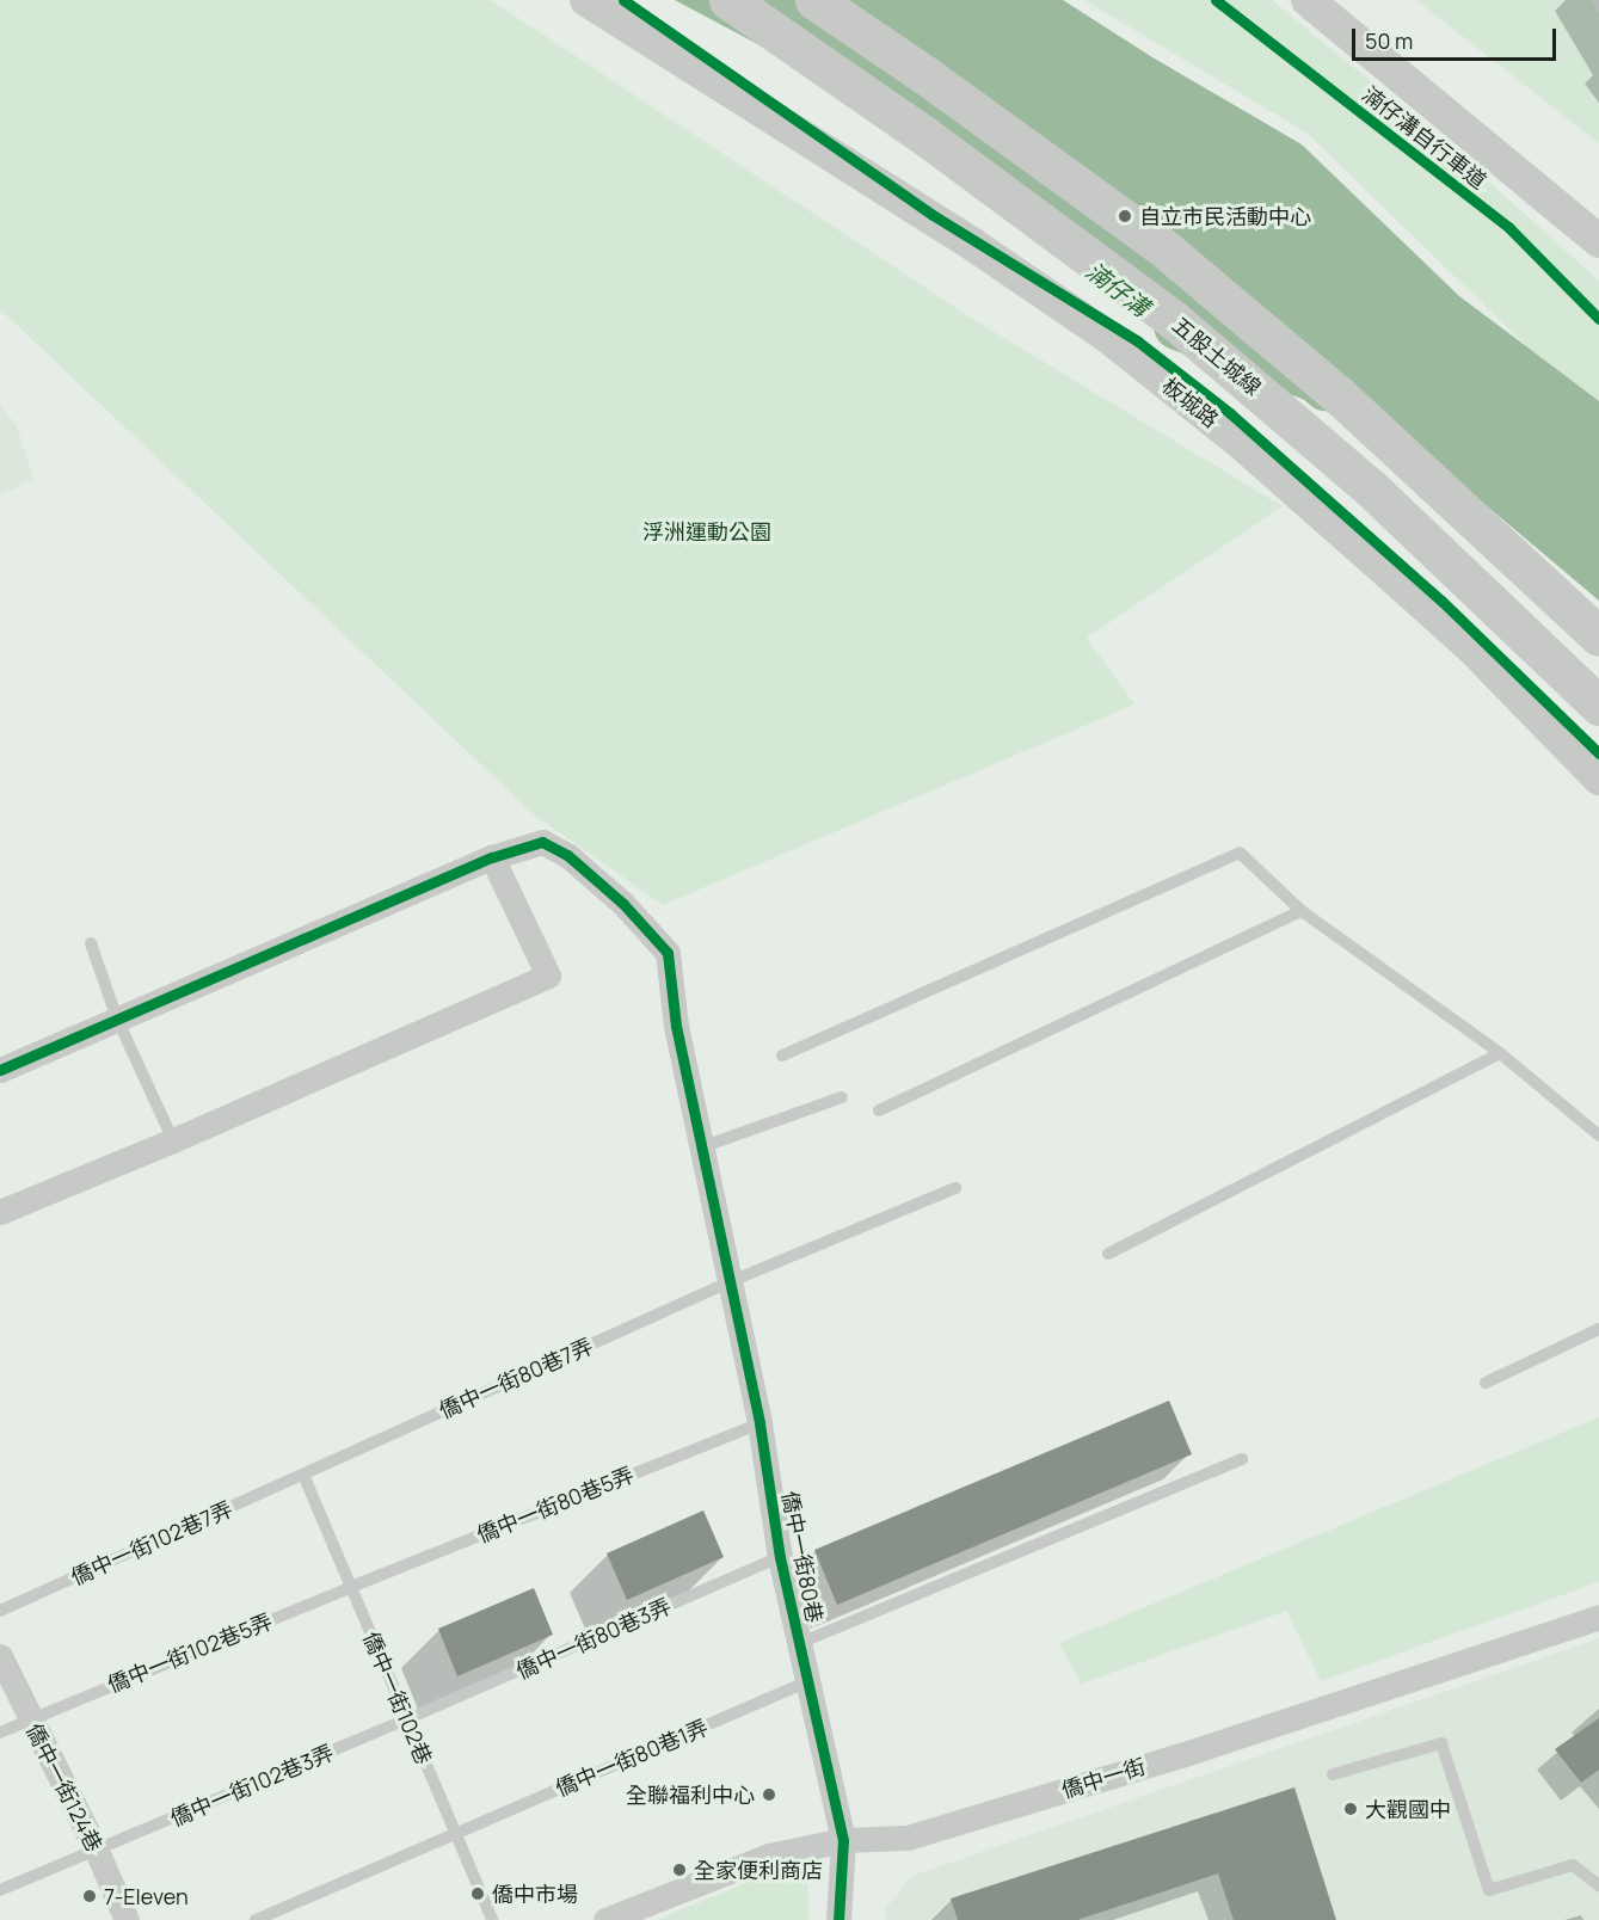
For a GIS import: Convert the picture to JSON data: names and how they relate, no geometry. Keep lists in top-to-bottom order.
{
  "streets": {
    "highway": ["五股土城線"],
    "street": [
      "板城路",
      "僑中一街80巷",
      "僑中一街",
      "僑中一街124巷"
    ],
    "lane": [
      "僑中一街80巷7弄",
      "僑中一街80巷5弄",
      "僑中一街102巷7弄",
      "僑中一街80巷3弄",
      "僑中一街102巷5弄",
      "僑中一街102巷",
      "僑中一街80巷1弄",
      "僑中一街102巷3弄"
    ],
    "cycle path": ["湳仔溝自行車道"]
  },
  "crossings": [
    ["僑中一街80巷7弄", "僑中一街102巷7弄"],
    ["僑中一街80巷7弄", "僑中一街80巷"],
    ["僑中一街80巷7弄", "僑中一街102巷"],
    ["僑中一街80巷5弄", "僑中一街80巷"],
    ["僑中一街80巷5弄", "僑中一街102巷5弄"],
    ["僑中一街80巷5弄", "僑中一街102巷"],
    ["僑中一街102巷7弄", "僑中一街102巷"],
    ["僑中一街80巷", "僑中一街80巷3弄"],
    ["僑中一街80巷", "僑中一街80巷1弄"],
    ["僑中一街80巷", "僑中一街"],
    ["僑中一街80巷3弄", "僑中一街102巷"],
    ["僑中一街80巷3弄", "僑中一街102巷3弄"],
    ["僑中一街102巷5弄", "僑中一街102巷"],
    ["僑中一街102巷5弄", "僑中一街124巷"],
    ["僑中一街102巷", "僑中一街80巷1弄"],
    ["僑中一街102巷", "僑中一街102巷3弄"],
    ["僑中一街102巷3弄", "僑中一街124巷"]
  ],
  "water": ["湳仔溝"],
  "parks": ["浮洲運動公園"],
  "places": [
    "自立市民活動中心",
    "全聯福利中心",
    "大觀國中",
    "全家便利商店",
    "僑中市場",
    "7-Eleven"
  ],
  "scale_bar": "50 m"
}
